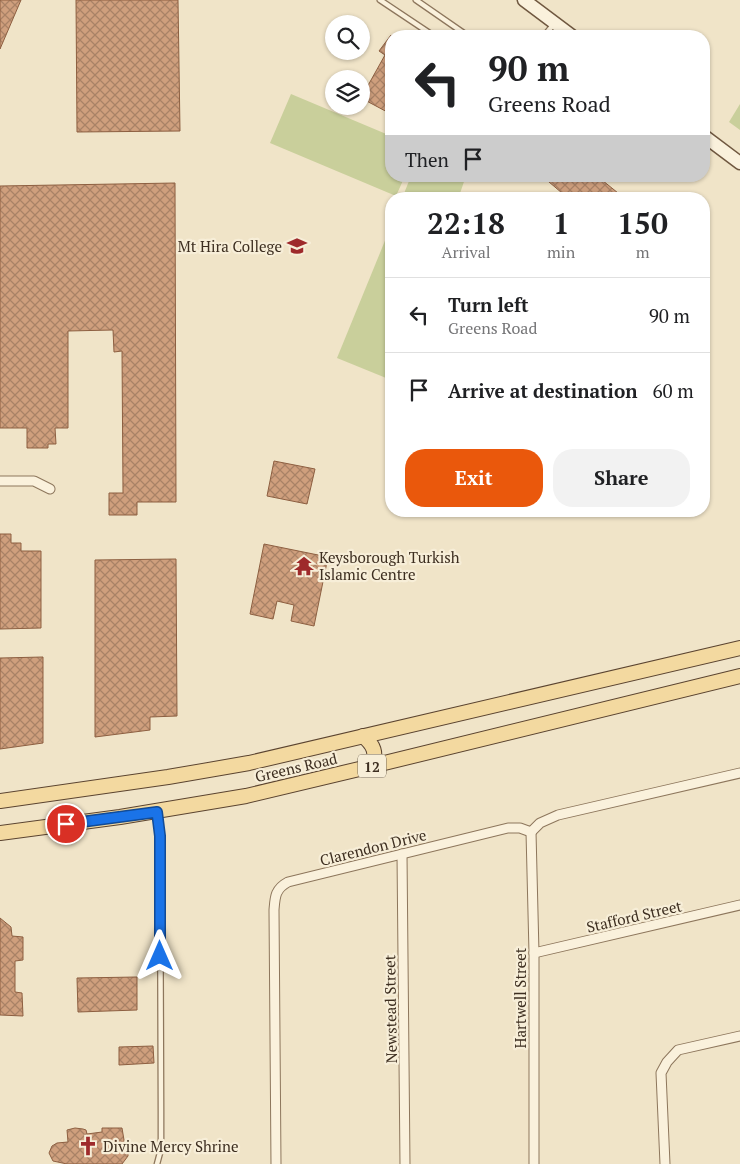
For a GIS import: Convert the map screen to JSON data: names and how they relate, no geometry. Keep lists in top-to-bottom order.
{
  "streets": {
    "main road": ["12", "Greens Road"],
    "street": [
      "Clarendon Drive",
      "Stafford Street",
      "Hartwell Street",
      "Newstead Street"
    ]
  },
  "crossings": [
    ["Clarendon Drive", "Hartwell Street"],
    ["Clarendon Drive", "Newstead Street"],
    ["Stafford Street", "Hartwell Street"]
  ],
  "places": {
    "school or university": ["Mt Hira College"],
    "temple": ["Keysborough Turkish Islamic Centre"],
    "church": ["Divine Mercy Shrine"]
  },
  "page": {
    "turn": ["90 m", "Greens Road"],
    "then": "Then",
    "eta": [
      "22:18",
      "Arrival",
      "1",
      "min",
      "150",
      "m"
    ],
    "list": [
      {
        "name": "Turn left",
        "note": "Greens Road",
        "value": "90 m"
      },
      {
        "name": "Arrive at destination",
        "value": "60 m"
      }
    ],
    "buttons": ["Exit", "Share"]
  }
}
